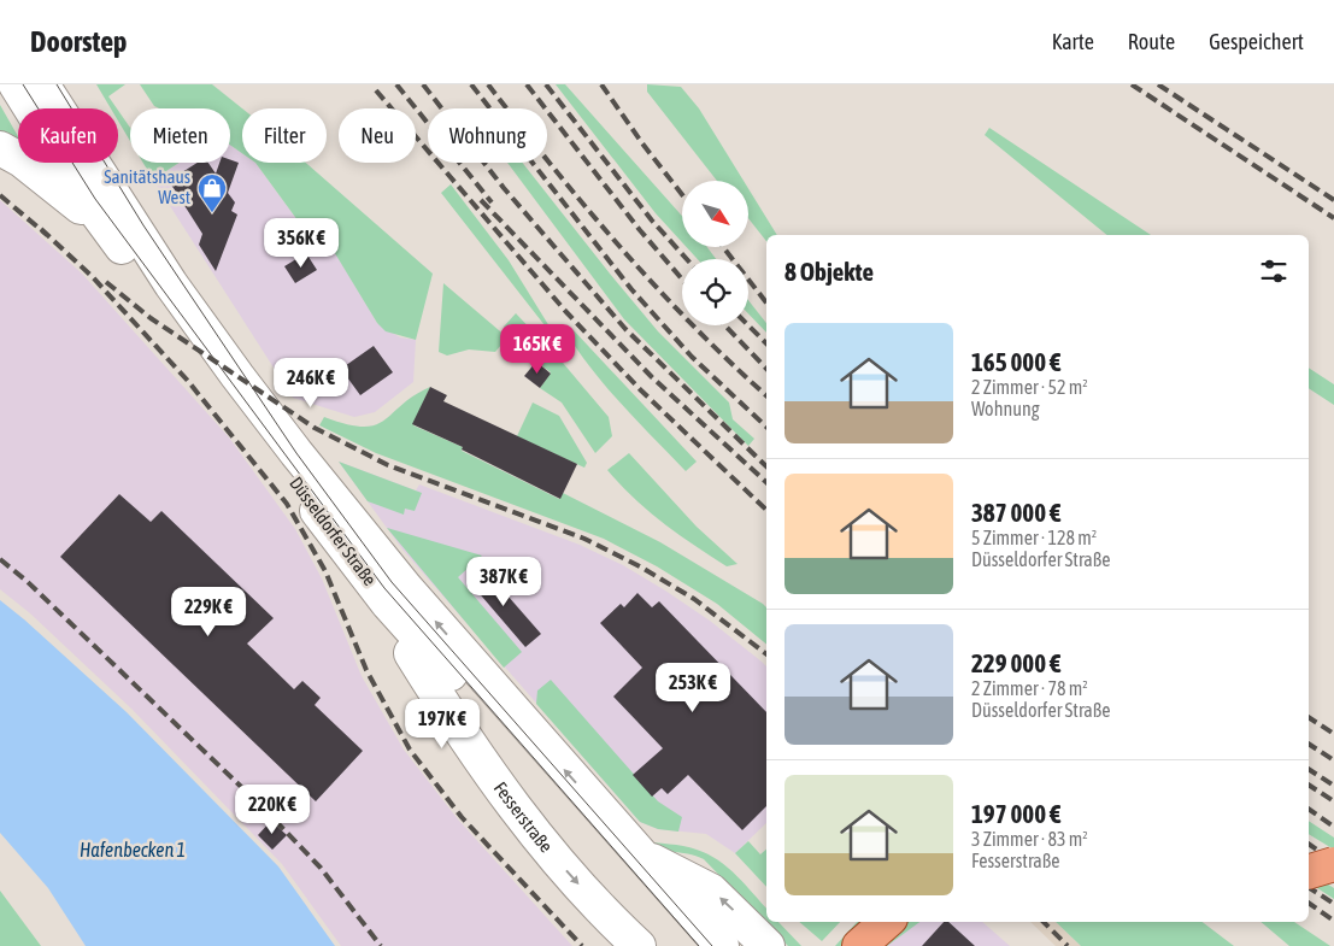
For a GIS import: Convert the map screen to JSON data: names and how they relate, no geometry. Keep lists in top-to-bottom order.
{
  "streets": {
    "main road": ["Düsseldorfer Straße", "Fesserstraße"]
  },
  "crossings": [
    ["Düsseldorfer Straße", "Fesserstraße"]
  ],
  "one_way": ["Fesserstraße"],
  "water": ["Hafenbecken 1"],
  "places": {
    "shop": ["Sanitätshaus West"]
  },
  "north": "bottom right",
  "page": {
    "header": "Doorstep",
    "nav": ["Karte", "Route", "Gespeichert"],
    "chip": [
      "Kaufen",
      "Mieten",
      "Filter",
      "Neu",
      "Wohnung"
    ],
    "price": [
      "356K €",
      "165K €",
      "246K €",
      "387K €",
      "229K €",
      "253K €",
      "197K €",
      "220K €"
    ],
    "heading": "8 Objekte",
    "list": [
      {
        "name": "165 000 €",
        "note": "2 Zimmer · 52 m² · Wohnung"
      },
      {
        "name": "387 000 €",
        "note": "5 Zimmer · 128 m² · Düsseldorfer Straße"
      },
      {
        "name": "229 000 €",
        "note": "2 Zimmer · 78 m² · Düsseldorfer Straße"
      },
      {
        "name": "197 000 €",
        "note": "3 Zimmer · 83 m² · Fesserstraße"
      }
    ]
  }
}
